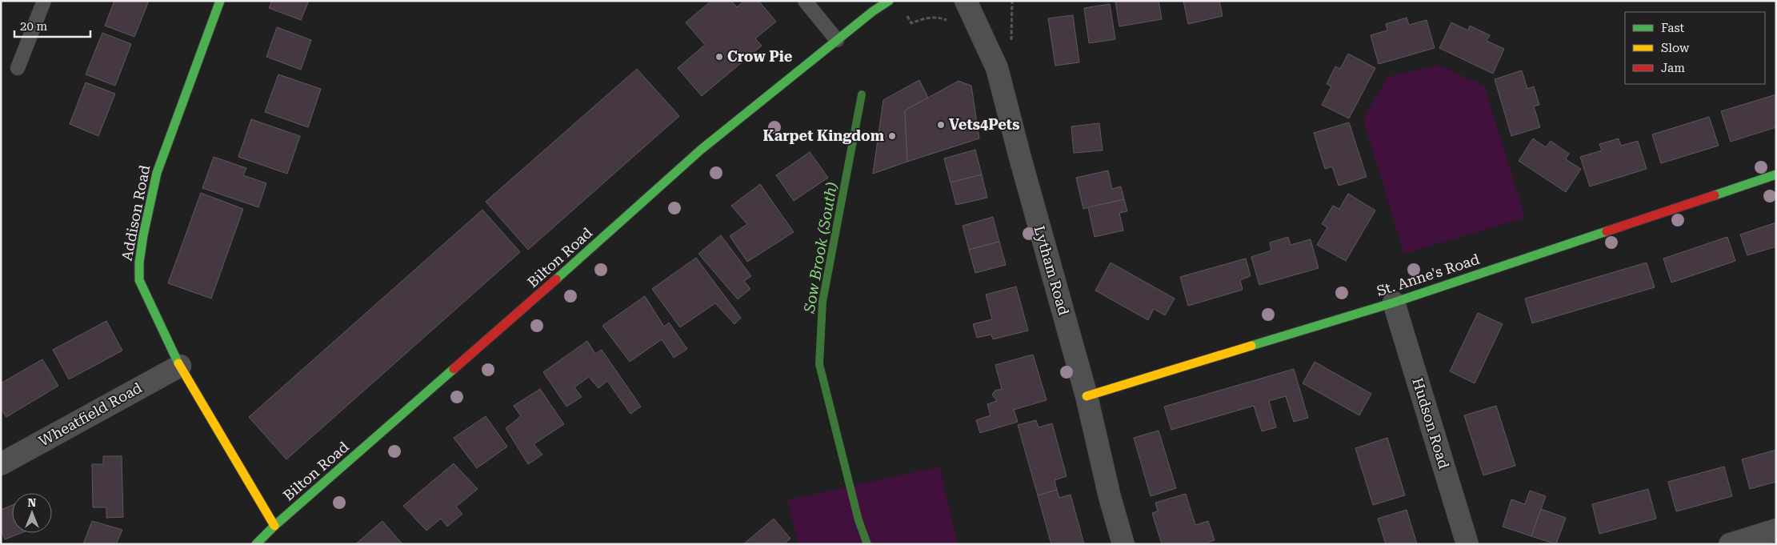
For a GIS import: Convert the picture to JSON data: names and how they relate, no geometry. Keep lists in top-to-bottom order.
{
  "streets": {
    "street": [
      "Addison Road",
      "Bilton Road",
      "Lytham Road",
      "St. Anne's Road",
      "Wheatfield Road",
      "Hudson Road"
    ]
  },
  "crossings": [
    ["Addison Road", "Bilton Road"],
    ["Addison Road", "Wheatfield Road"],
    ["Lytham Road", "St. Anne's Road"],
    ["St. Anne's Road", "Hudson Road"]
  ],
  "water": ["Sow Brook (South)"],
  "places": ["Crow Pie", "Vets4Pets", "Karpet Kingdom"],
  "legend": ["Fast", "Slow", "Jam"],
  "scale_bar": "20 m",
  "north": "top"
}
